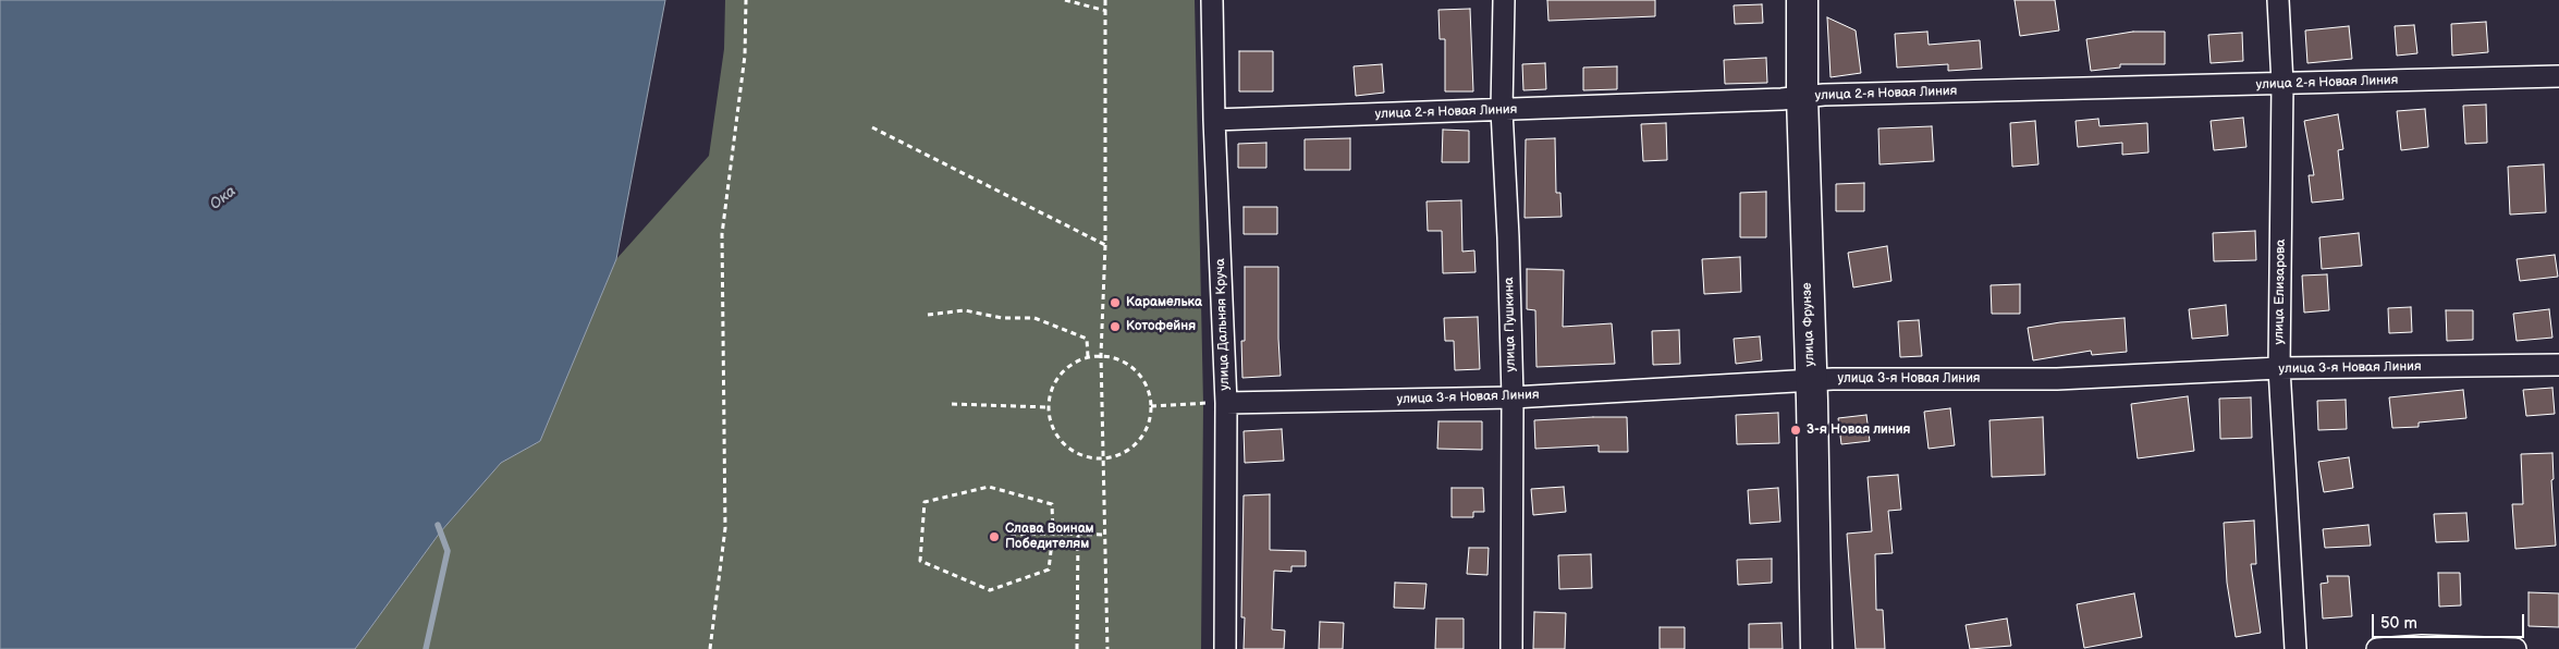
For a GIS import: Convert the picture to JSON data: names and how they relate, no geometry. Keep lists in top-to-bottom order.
{
  "streets": {
    "main road": ["улица Фрунзе"],
    "street": [
      "улица 2-я Новая Линия",
      "улица Елизарова",
      "улица Дальняя Круча",
      "улица Пушкина",
      "улица 3-я Новая Линия"
    ]
  },
  "crossings": [
    ["улица 2-я Новая Линия", "улица Елизарова"],
    ["улица 2-я Новая Линия", "улица Дальняя Круча"],
    ["улица 2-я Новая Линия", "улица Пушкина"],
    ["улица 2-я Новая Линия", "улица Фрунзе"],
    ["улица Елизарова", "улица 3-я Новая Линия"],
    ["улица Дальняя Круча", "улица 3-я Новая Линия"],
    ["улица Пушкина", "улица 3-я Новая Линия"],
    ["улица Фрунзе", "улица 3-я Новая Линия"]
  ],
  "water": ["Ока"],
  "places": [
    "Карамелька",
    "Котофейня",
    "3-я Новая линия",
    "Слава Воинам Победителям"
  ],
  "scale_bar": "50 m"
}
